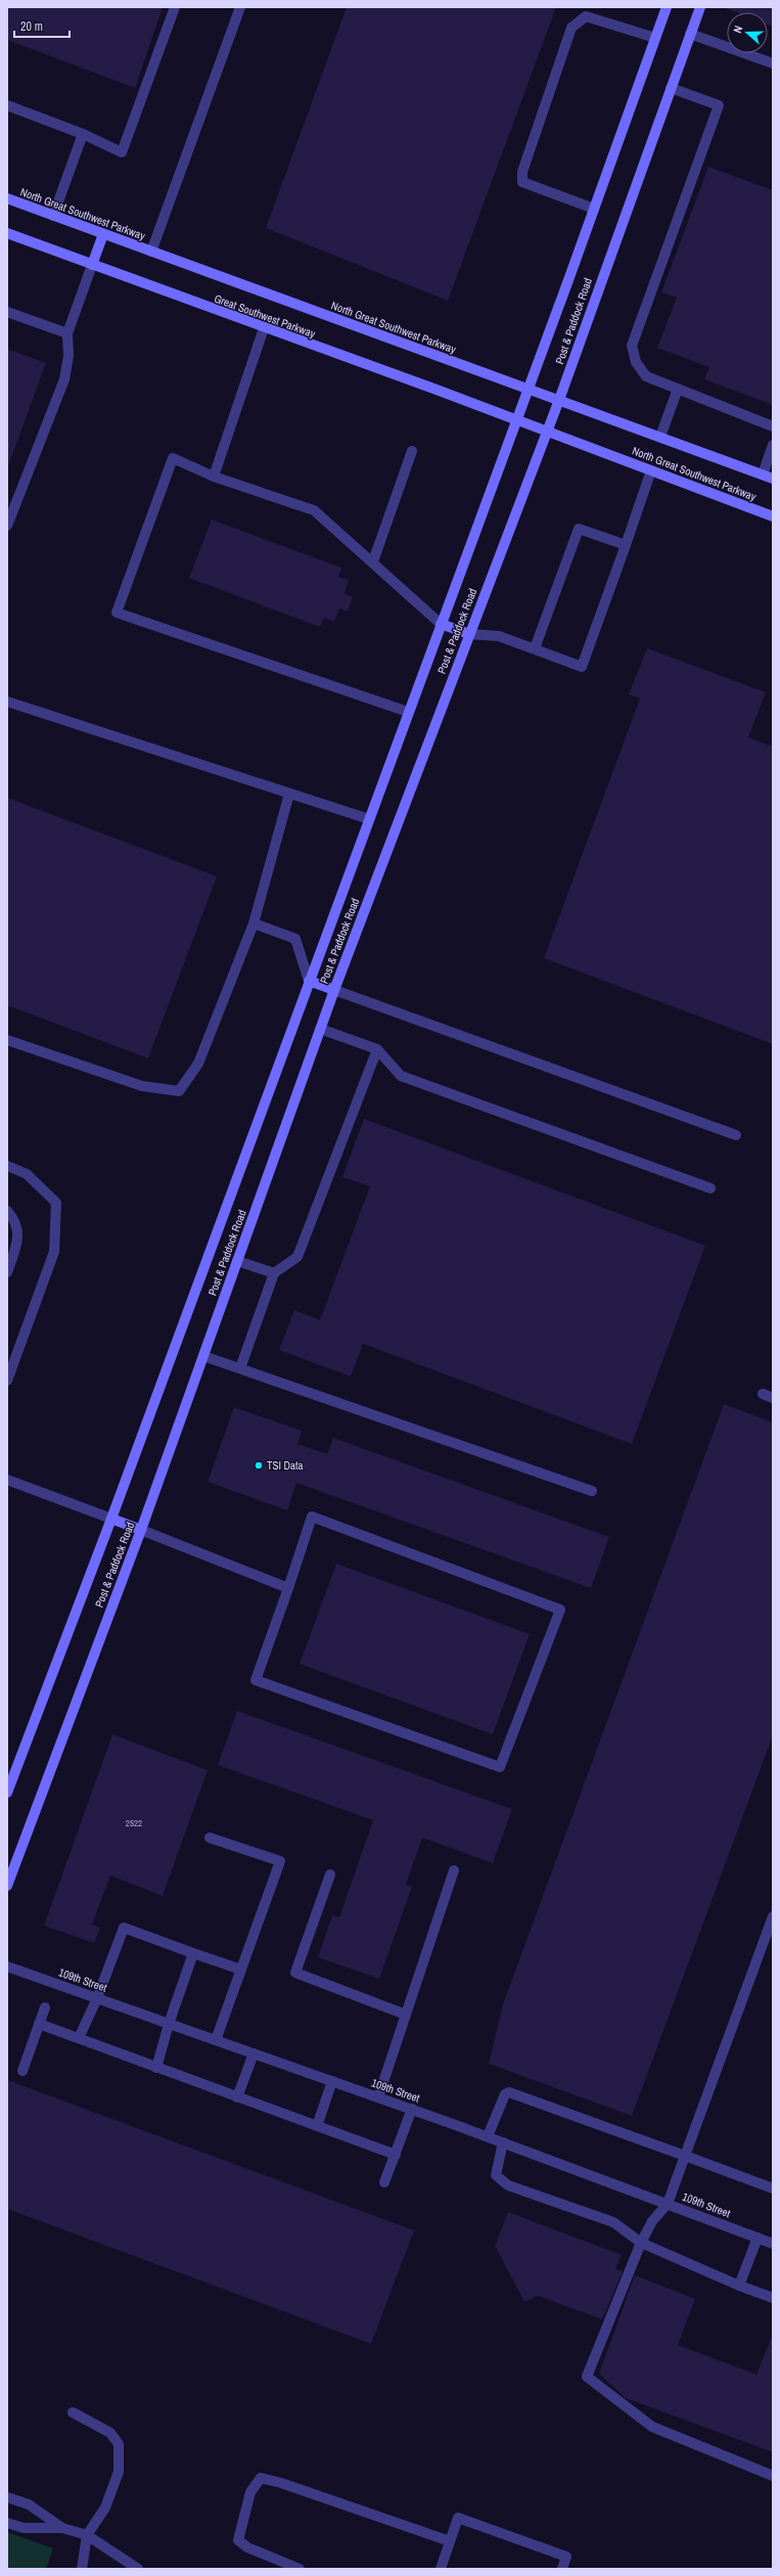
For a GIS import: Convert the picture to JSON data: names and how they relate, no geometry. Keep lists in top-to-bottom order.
{
  "streets": {
    "street": [
      "North Great Southwest Parkway",
      "Great Southwest Parkway",
      "Post & Paddock Road",
      "109th Street"
    ]
  },
  "crossings": [
    ["North Great Southwest Parkway", "Great Southwest Parkway"],
    ["North Great Southwest Parkway", "Post & Paddock Road"],
    ["Great Southwest Parkway", "Post & Paddock Road"]
  ],
  "places": ["TSI Data"],
  "house_numbers": ["2522"],
  "scale_bar": "20 m",
  "north": "left"
}
